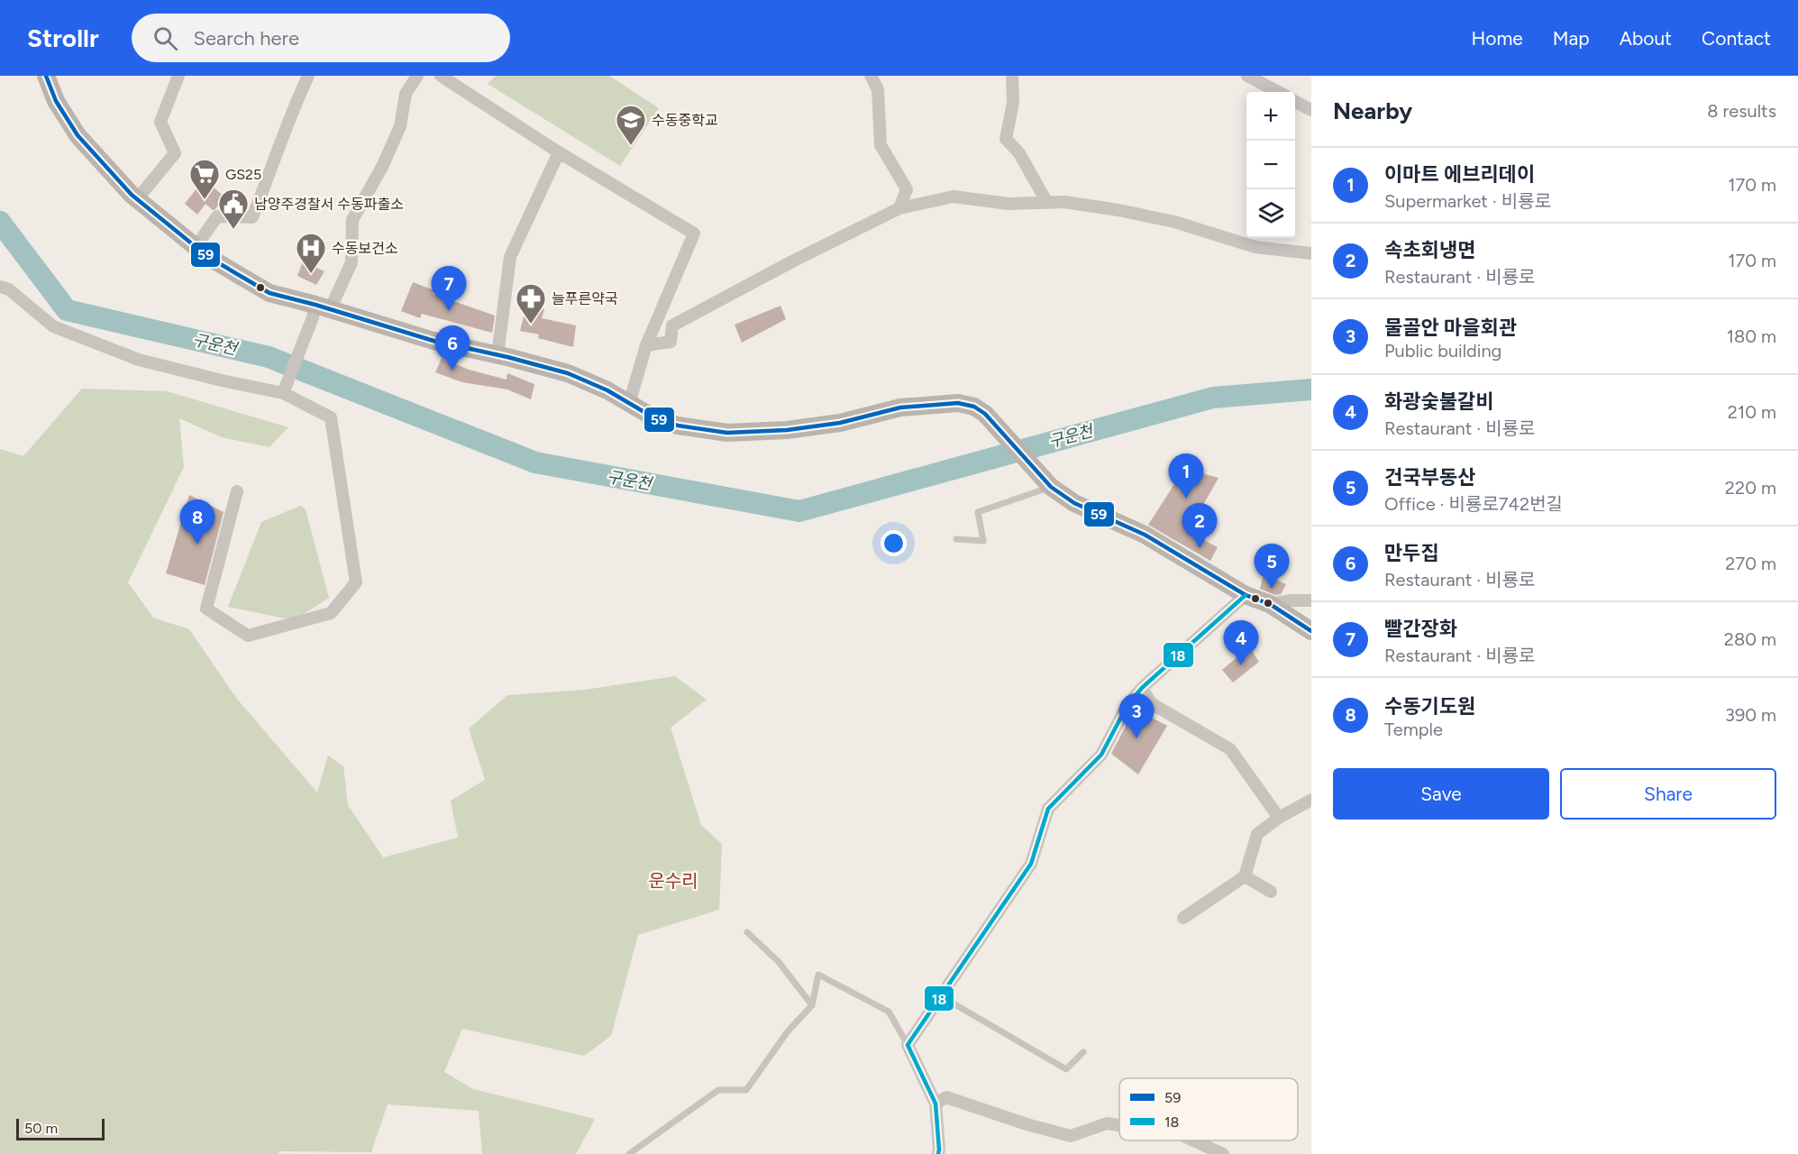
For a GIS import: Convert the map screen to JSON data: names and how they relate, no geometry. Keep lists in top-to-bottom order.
{
  "districts": ["운수리"],
  "water": ["구운천"],
  "places": {
    "school or university": ["수동중학교"],
    "supermarket": ["GS25"],
    "public building": ["남양주경찰서 수동파출소"],
    "hospital": ["수동보건소"],
    "pharmacy": ["늘푸른약국"]
  },
  "lines": ["transit line 59", "transit line 18"],
  "legend": ["59", "18"],
  "scale_bar": "50 m",
  "page": {
    "header": "Strollr",
    "search": "Search here",
    "nav": [
      "Home",
      "Map",
      "About",
      "Contact"
    ],
    "heading": ["Nearby", "8 results"],
    "map_buttons": ["+", "−"],
    "list": [
      {
        "mark": "1",
        "name": "이마트 에브리데이",
        "note": "Supermarket · 비룡로",
        "value": "170 m"
      },
      {
        "mark": "2",
        "name": "속초회냉면",
        "note": "Restaurant · 비룡로",
        "value": "170 m"
      },
      {
        "mark": "3",
        "name": "물골안 마을회관",
        "note": "Public building",
        "value": "180 m"
      },
      {
        "mark": "4",
        "name": "화광숯불갈비",
        "note": "Restaurant · 비룡로",
        "value": "210 m"
      },
      {
        "mark": "5",
        "name": "건국부동산",
        "note": "Office · 비룡로742번길",
        "value": "220 m"
      },
      {
        "mark": "6",
        "name": "만두집",
        "note": "Restaurant · 비룡로",
        "value": "270 m"
      },
      {
        "mark": "7",
        "name": "빨간장화",
        "note": "Restaurant · 비룡로",
        "value": "280 m"
      },
      {
        "mark": "8",
        "name": "수동기도원",
        "note": "Temple",
        "value": "390 m"
      }
    ],
    "pins": [
      "7",
      "6",
      "1",
      "8",
      "2",
      "5",
      "4",
      "3"
    ],
    "buttons": ["Save", "Share"],
    "scale": "50 m"
  }
}
